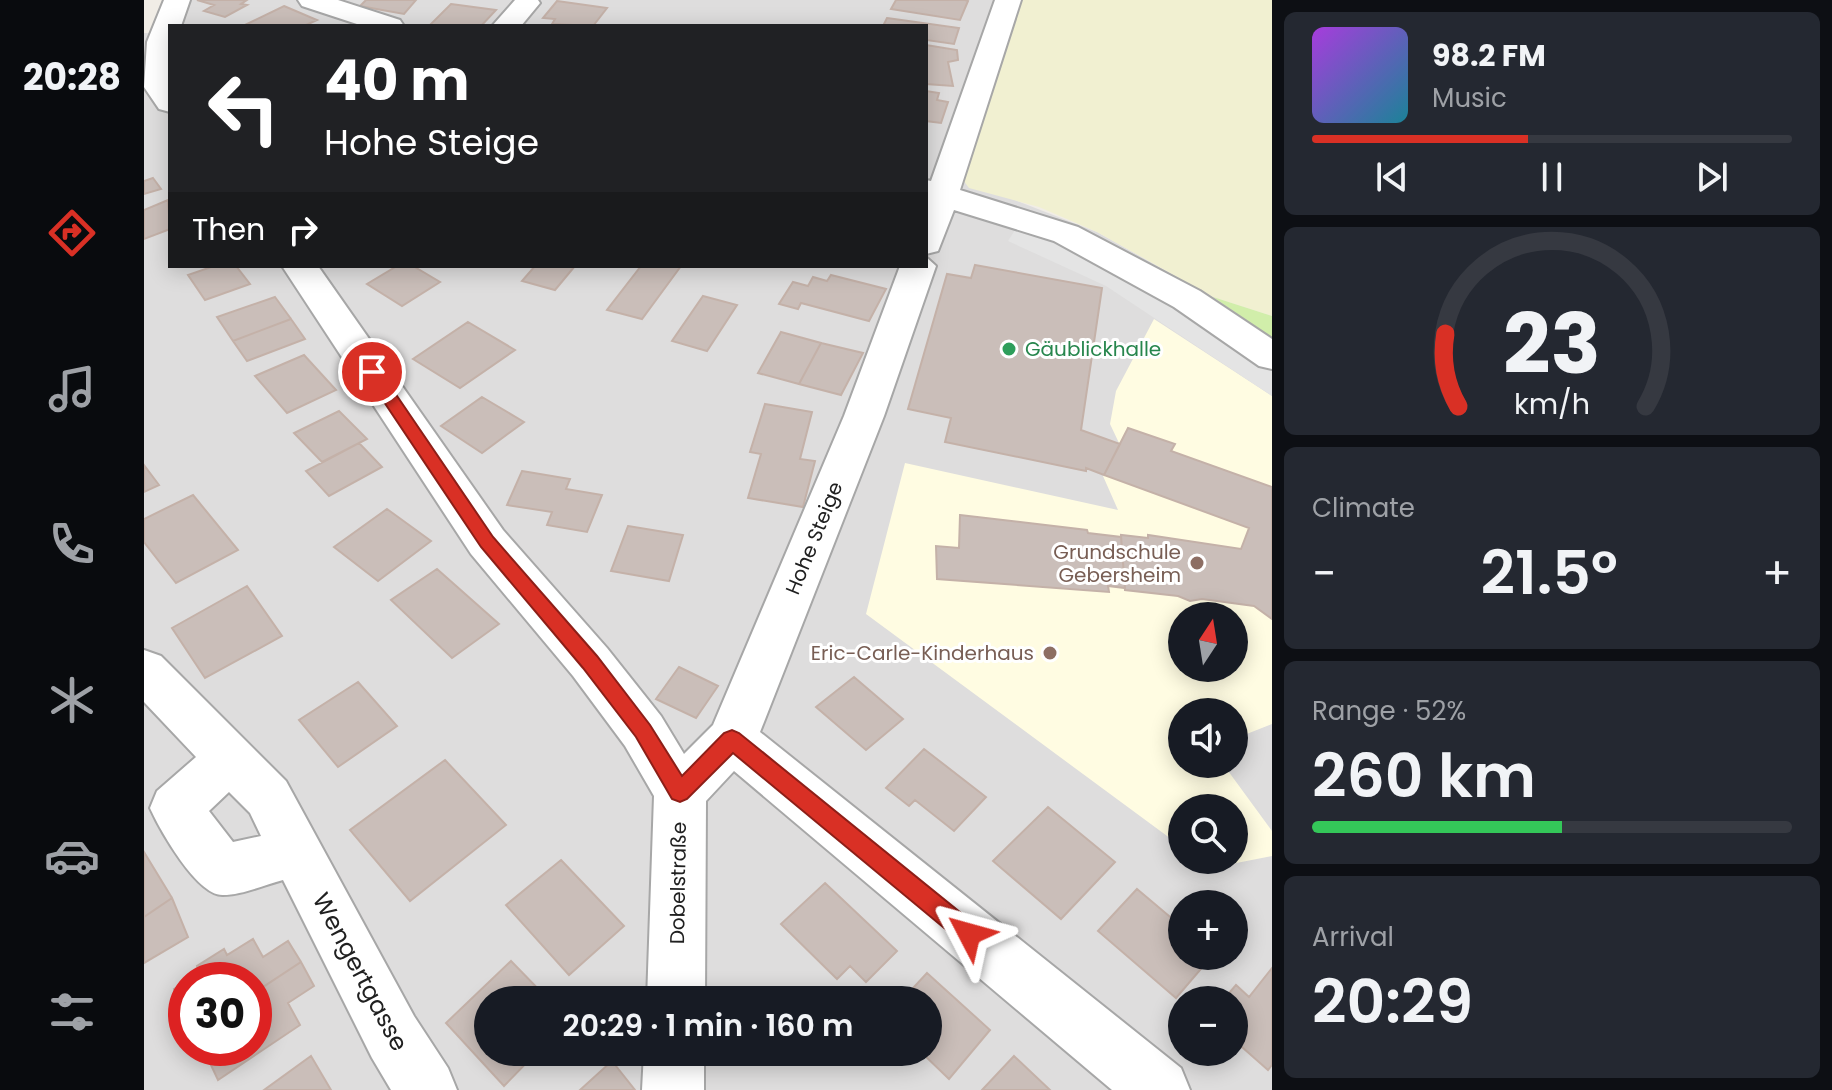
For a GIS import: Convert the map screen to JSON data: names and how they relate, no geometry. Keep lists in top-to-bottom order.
{
  "streets": {
    "street": ["Hohe Steige", "Dobelstraße", "Wengertgasse"]
  },
  "crossings": [
    ["Hohe Steige", "Dobelstraße"]
  ],
  "places": ["Gäublickhalle", "Grundschule Gebersheim", "Eric-Carle-Kinderhaus"],
  "north": "top",
  "page": {
    "tabs": "20:28",
    "turn": ["40 m", "Hohe Steige"],
    "song": ["98.2 FM", "Music"],
    "then": "Then",
    "tile": [
      "Climate",
      ["Range · 52%", "260 km"],
      ["Arrival", "20:29"]
    ],
    "heat": ["−", "21.5°", "+"],
    "map_buttons": ["+", "−"],
    "limit": "30",
    "trip": "20:29 · 1 min · 160 m",
    "gauge": ["23", "km/h"]
  }
}
